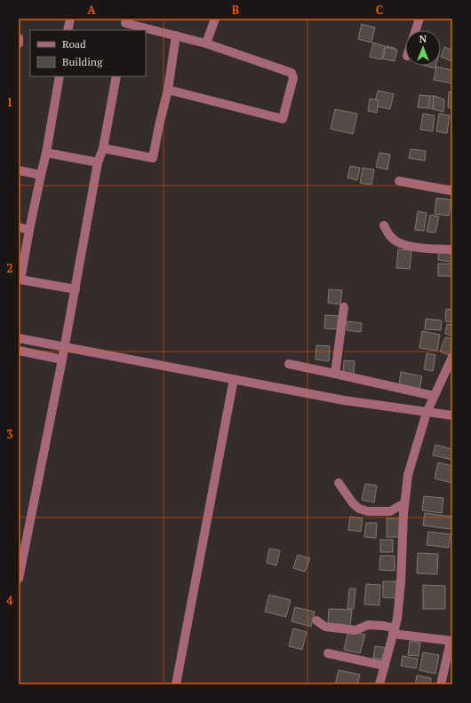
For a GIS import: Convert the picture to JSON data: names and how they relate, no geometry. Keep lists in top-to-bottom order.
{
  "legend": ["Road", "Building"],
  "north": "top",
  "grid": {
    "columns": ["A", "B", "C"],
    "rows": [
      "1",
      "2",
      "3",
      "4"
    ]
  }
}
